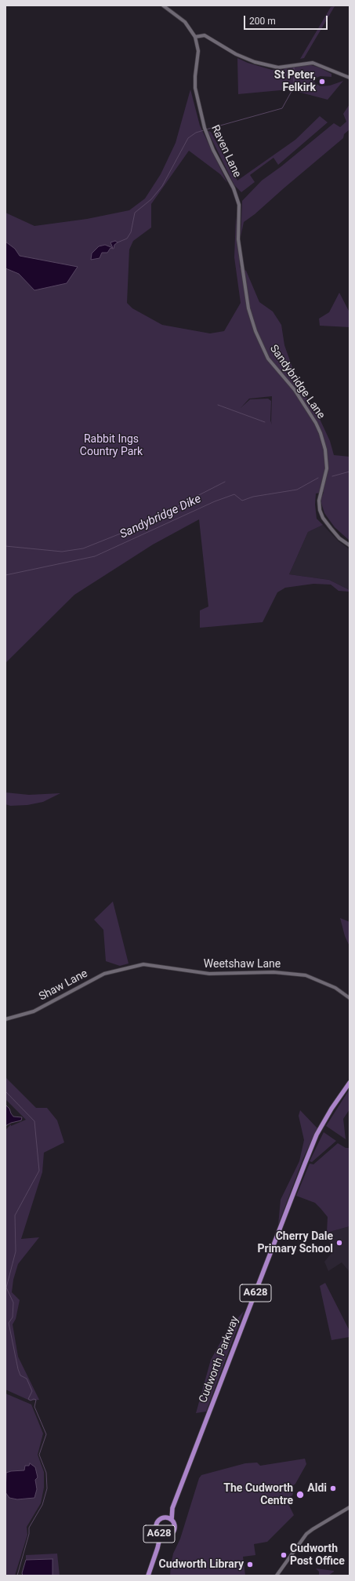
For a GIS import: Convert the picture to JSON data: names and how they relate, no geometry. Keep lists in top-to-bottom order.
{
  "streets": {
    "highway": ["A628", "Cudworth Parkway"],
    "street": [
      "Raven Lane",
      "Sandybridge Lane",
      "Weetshaw Lane",
      "Shaw Lane"
    ]
  },
  "crossings": [
    ["Raven Lane", "Sandybridge Lane"],
    ["Weetshaw Lane", "Shaw Lane"],
    ["A628", "Cudworth Parkway"]
  ],
  "water": ["Sandybridge Dike"],
  "parks": ["Rabbit Ings Country Park"],
  "places": [
    "St Peter, Felkirk",
    "Cherry Dale Primary School",
    "Aldi",
    "The Cudworth Centre",
    "Cudworth Post Office",
    "Cudworth Library"
  ],
  "scale_bar": "200 m"
}
